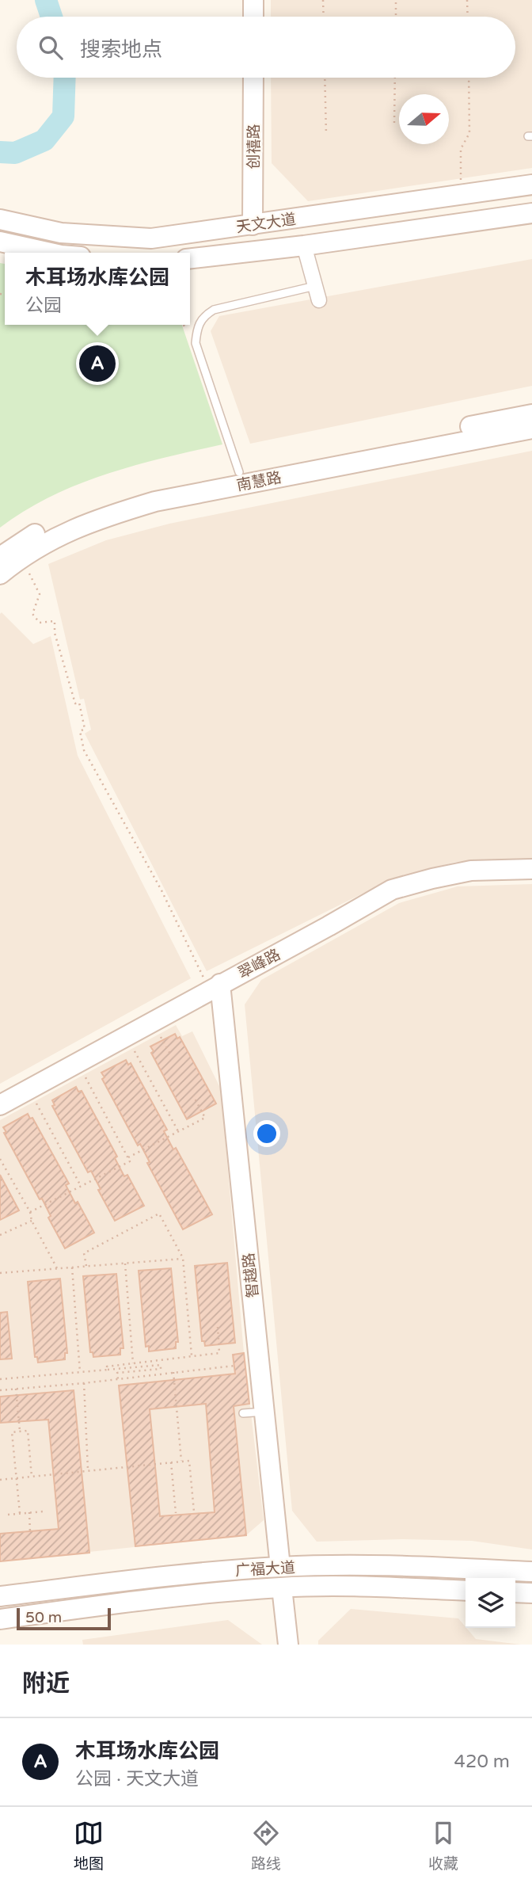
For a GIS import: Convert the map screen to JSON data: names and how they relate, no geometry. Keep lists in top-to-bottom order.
{
  "streets": {
    "main road": [
      "创禧路",
      "天文大道",
      "南慧路",
      "翠峰路",
      "智越路",
      "广福大道"
    ]
  },
  "crossings": [
    ["创禧路", "天文大道"],
    ["翠峰路", "智越路"],
    ["智越路", "广福大道"]
  ],
  "scale_bar": "50 m",
  "north": "right",
  "page": {
    "search": "搜索地点",
    "popup": ["木耳场水库公园", "公园"],
    "pins": "A",
    "scale": "50 m",
    "heading": "附近",
    "list": [
      {
        "mark": "A",
        "name": "木耳场水库公园",
        "note": "公园 · 天文大道",
        "value": "420 m"
      }
    ],
    "nav": ["地图", "路线", "收藏"]
  }
}
